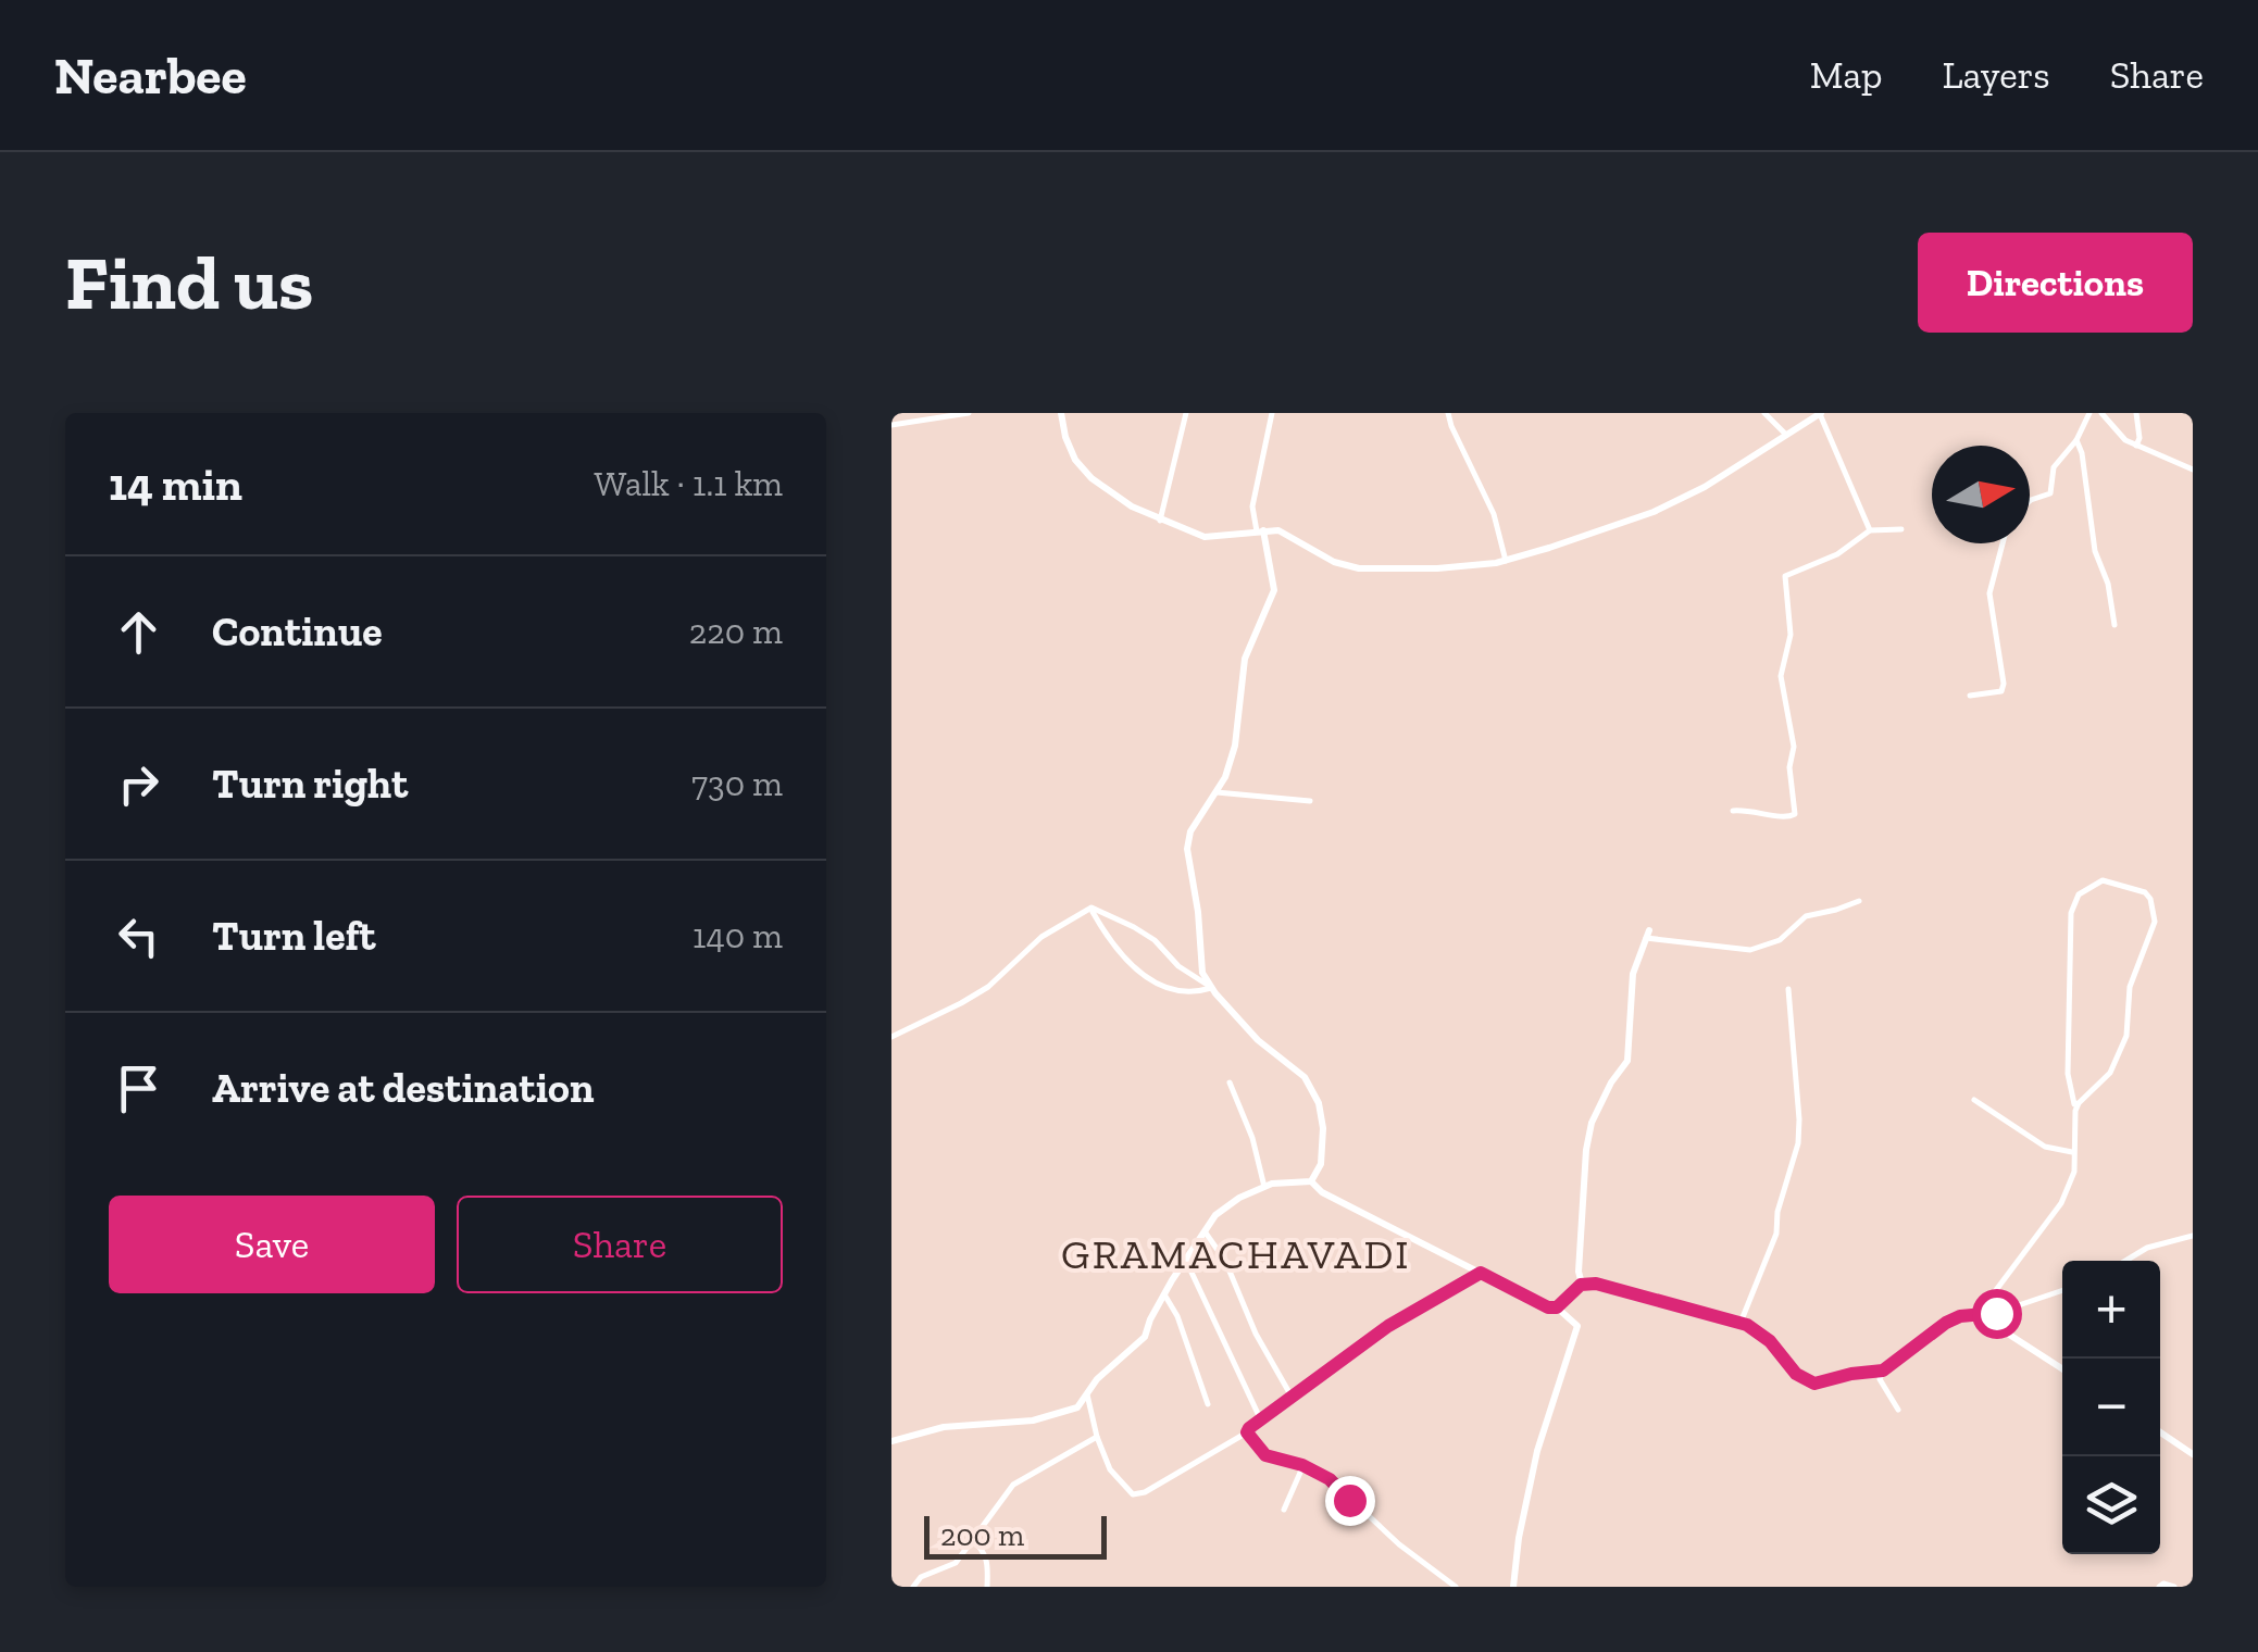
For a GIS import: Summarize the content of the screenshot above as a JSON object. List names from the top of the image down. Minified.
{"districts":["GRAMACHAVADI"],"scale_bar":"200 m","north":"right","page":{"header":"Nearbee","nav":["Map","Layers","Share"],"buttons":["Directions",["Save","Share"]],"title":"Find us","heading":["14 min","Walk · 1.1 km"],"list":[["Continue","220 m"],["Turn right","730 m"],["Turn left","140 m"],"Arrive at destination"],"map_buttons":["+","−"],"scale":"200 m"}}
